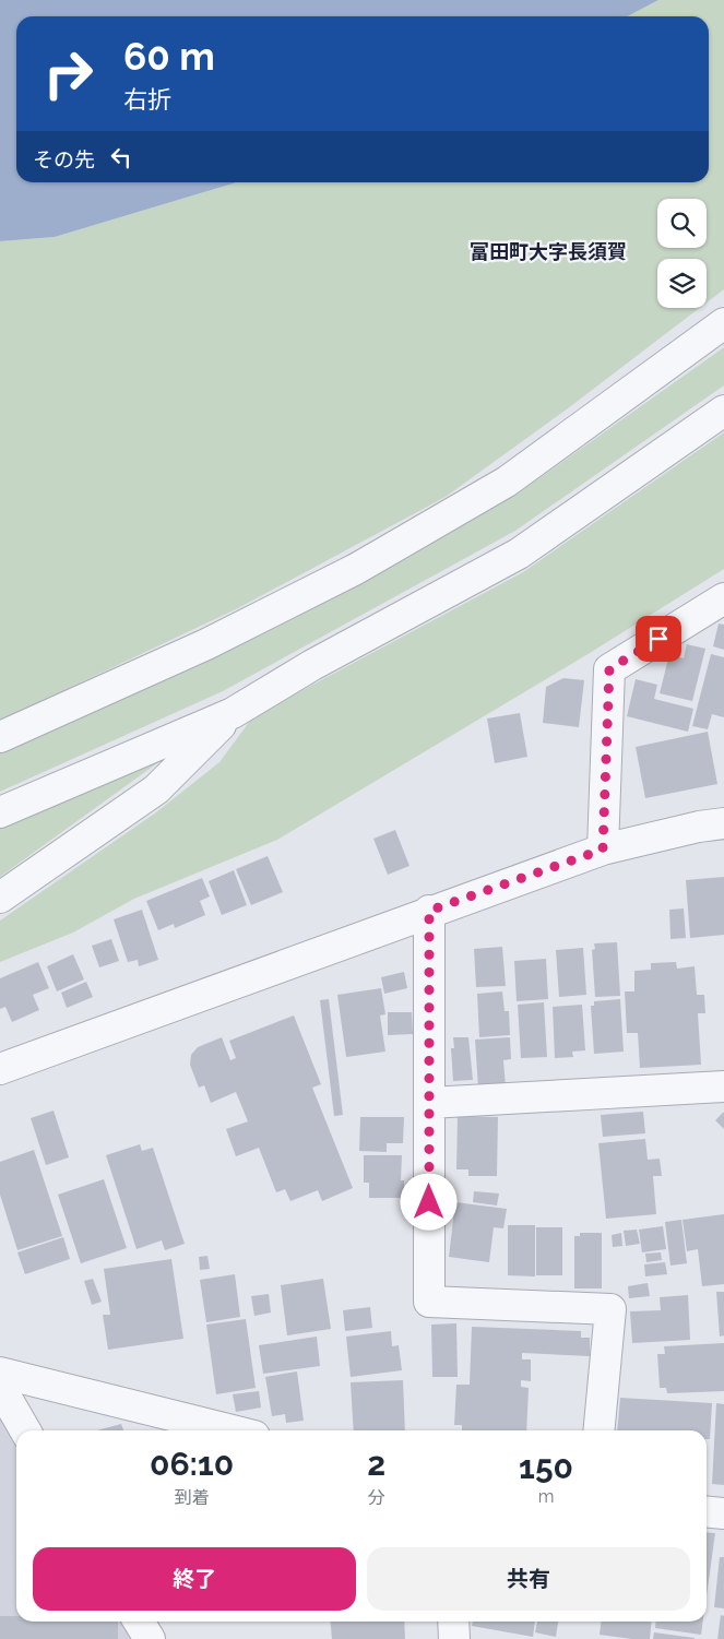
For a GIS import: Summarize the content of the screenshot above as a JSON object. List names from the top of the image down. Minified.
{"districts":["富田町大字長須賀"],"page":{"turn":["60 m","右折"],"then":"その先","eta":["06:10","到着","2","分","150","m"],"buttons":["終了","共有"]}}
